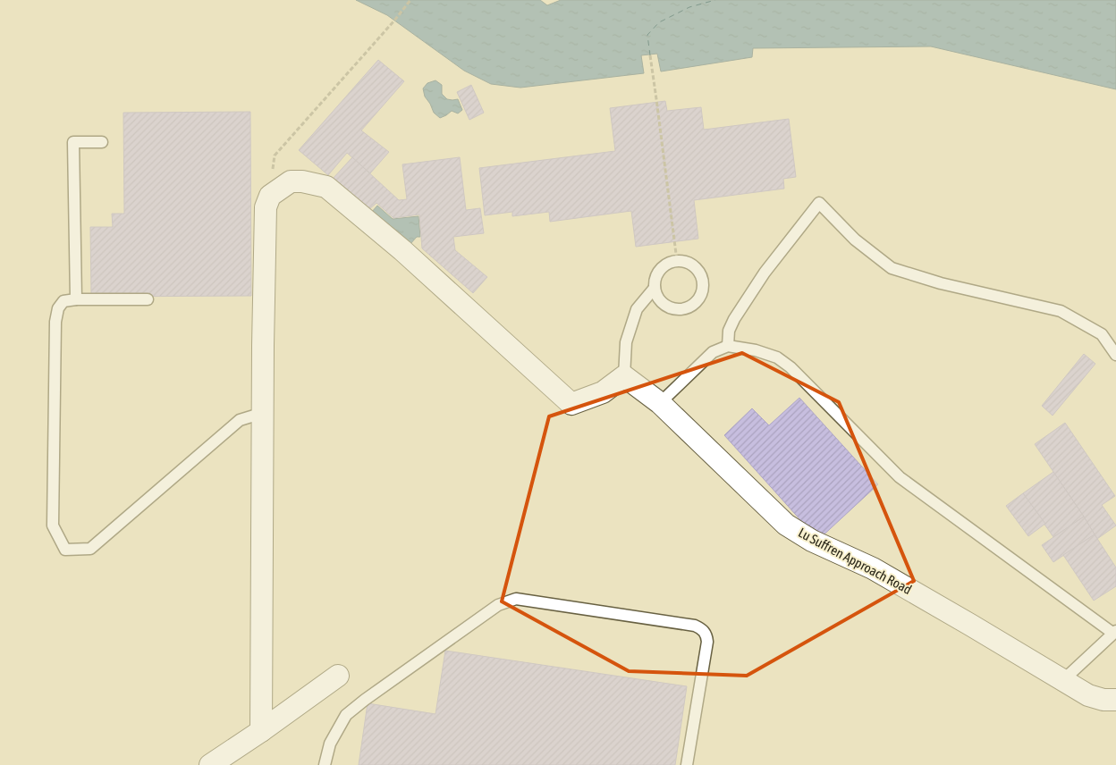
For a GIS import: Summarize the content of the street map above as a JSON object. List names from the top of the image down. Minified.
{"streets":{"street":["Lu Suffren Approach Road"]}}
